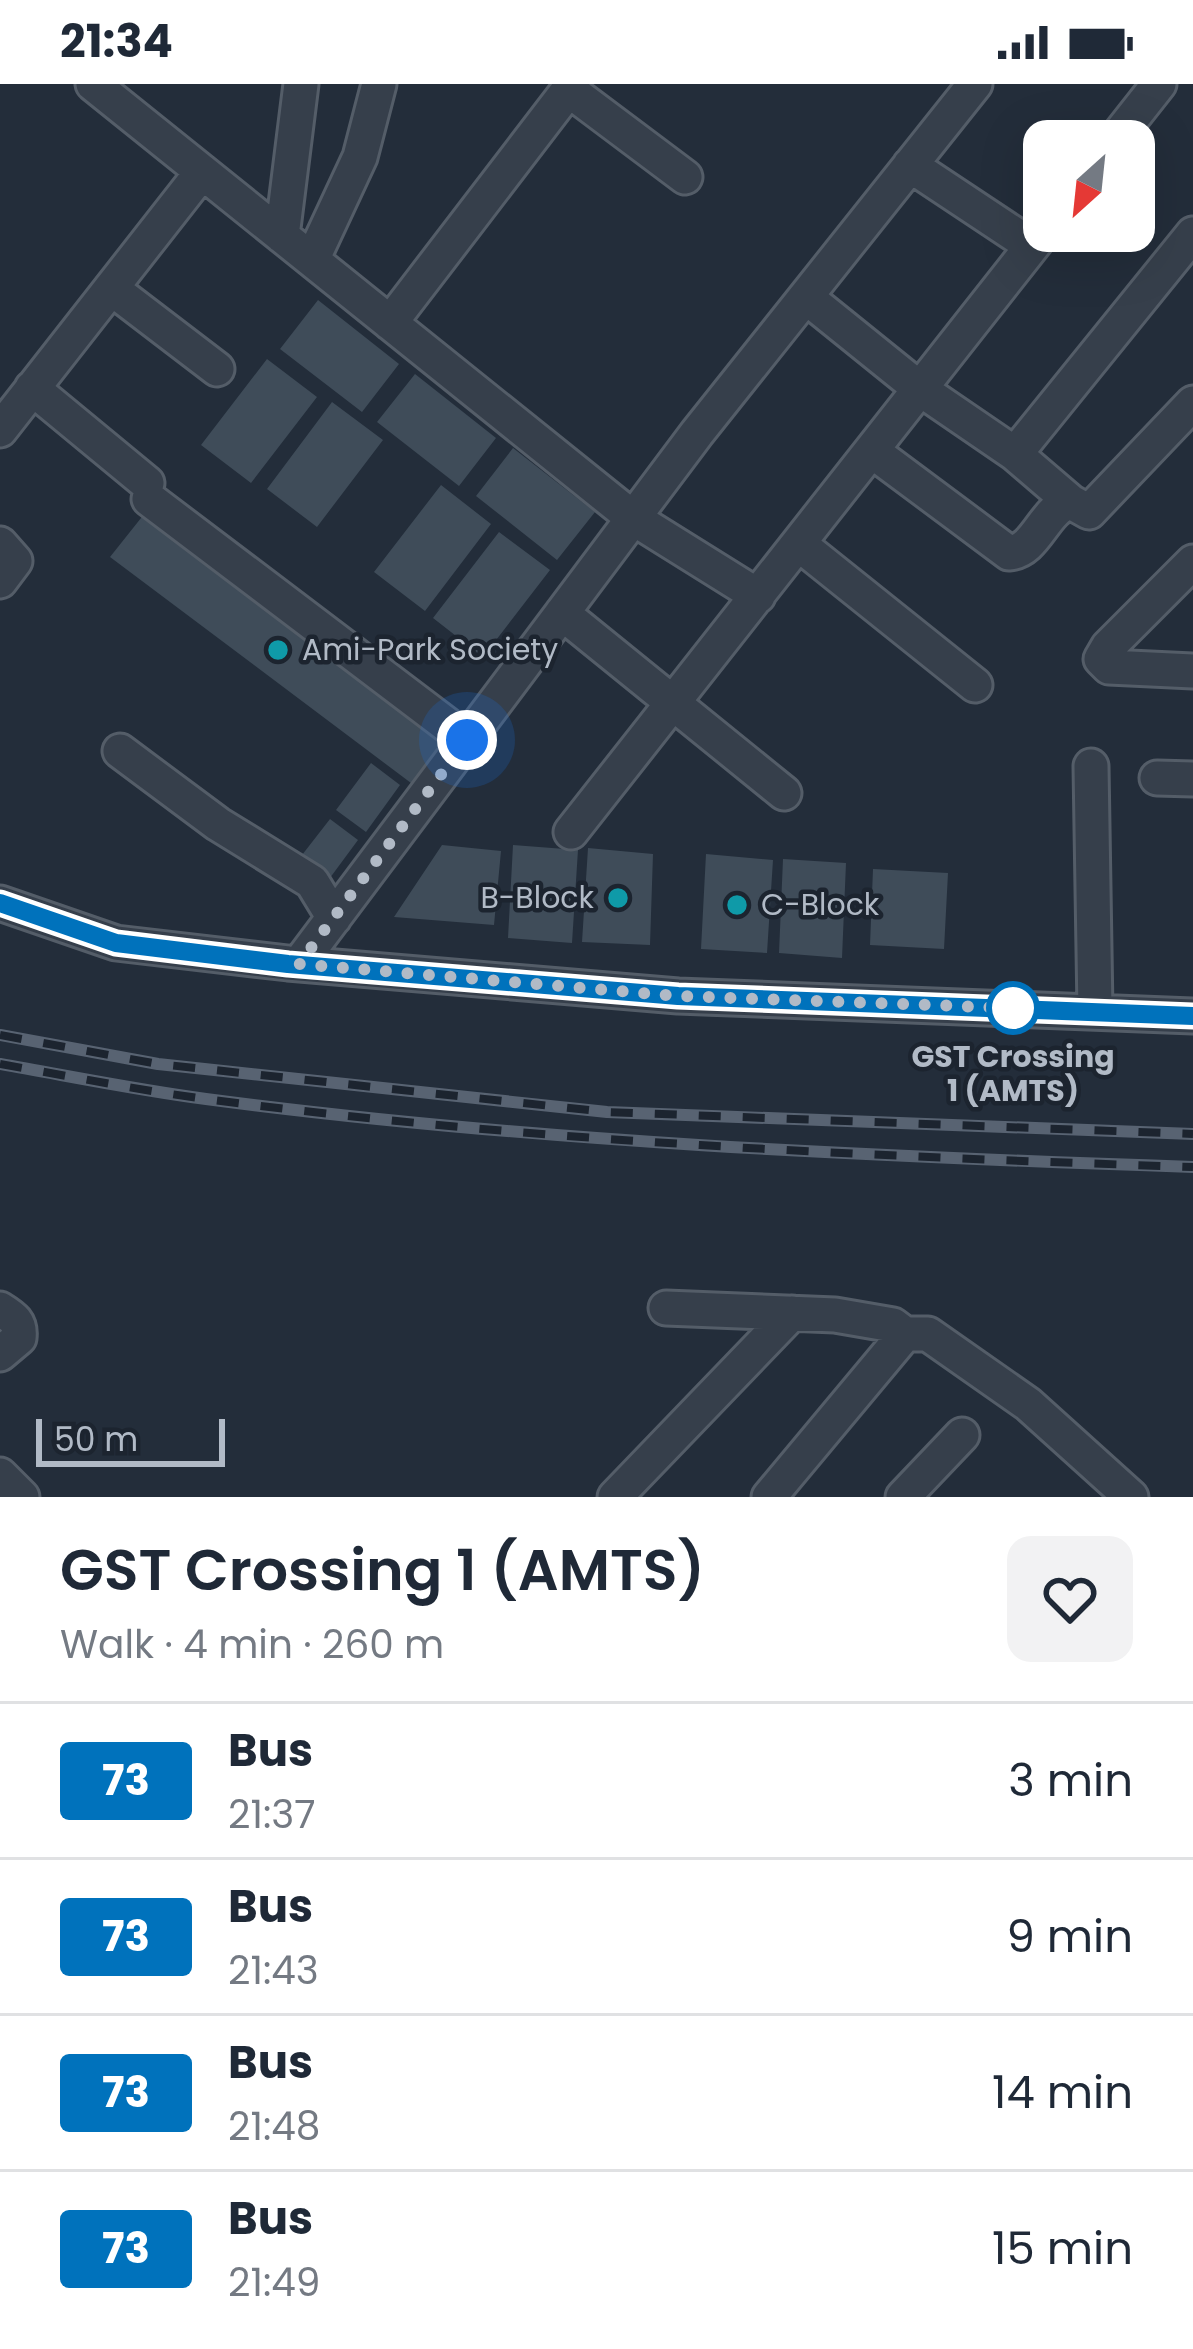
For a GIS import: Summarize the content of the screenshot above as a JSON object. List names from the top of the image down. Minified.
{"places":["Ami-Park Society","B-Block","C-Block","GST Crossing 1 (AMTS)"],"lines":["bus line 73"],"scale_bar":"50 m","north":"bottom left","page":{"status":"21:34","scale":"50 m","heading":["GST Crossing 1 (AMTS)","Walk · 4 min · 260 m"],"list":[{"mark":"73","name":"Bus","note":"21:37","value":"3 min"},{"mark":"73","name":"Bus","note":"21:43","value":"9 min"},{"mark":"73","name":"Bus","note":"21:48","value":"14 min"},{"mark":"73","name":"Bus","note":"21:49","value":"15 min"}]}}
